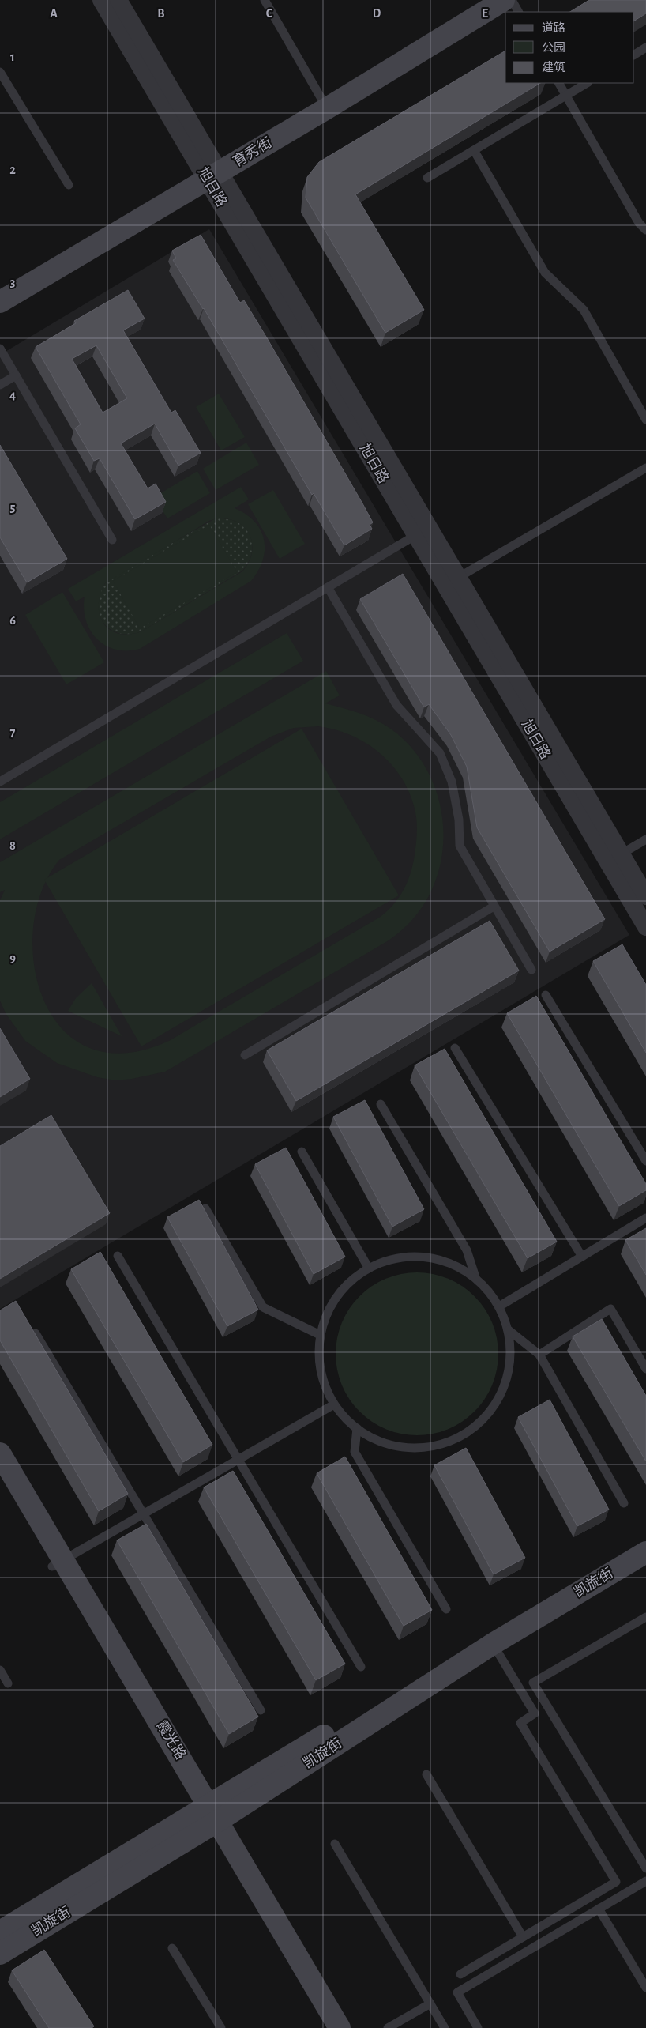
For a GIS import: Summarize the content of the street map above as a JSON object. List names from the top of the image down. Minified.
{"streets":{"street":["育秀街","旭日路","凯旋街","霞光路"]},"crossings":[["育秀街","旭日路"],["凯旋街","霞光路"]],"legend":["道路","公园","建筑"],"grid":{"columns":["A","B","C","D","E"],"rows":["1","2","3","4","5","6","7","8","9"]}}
